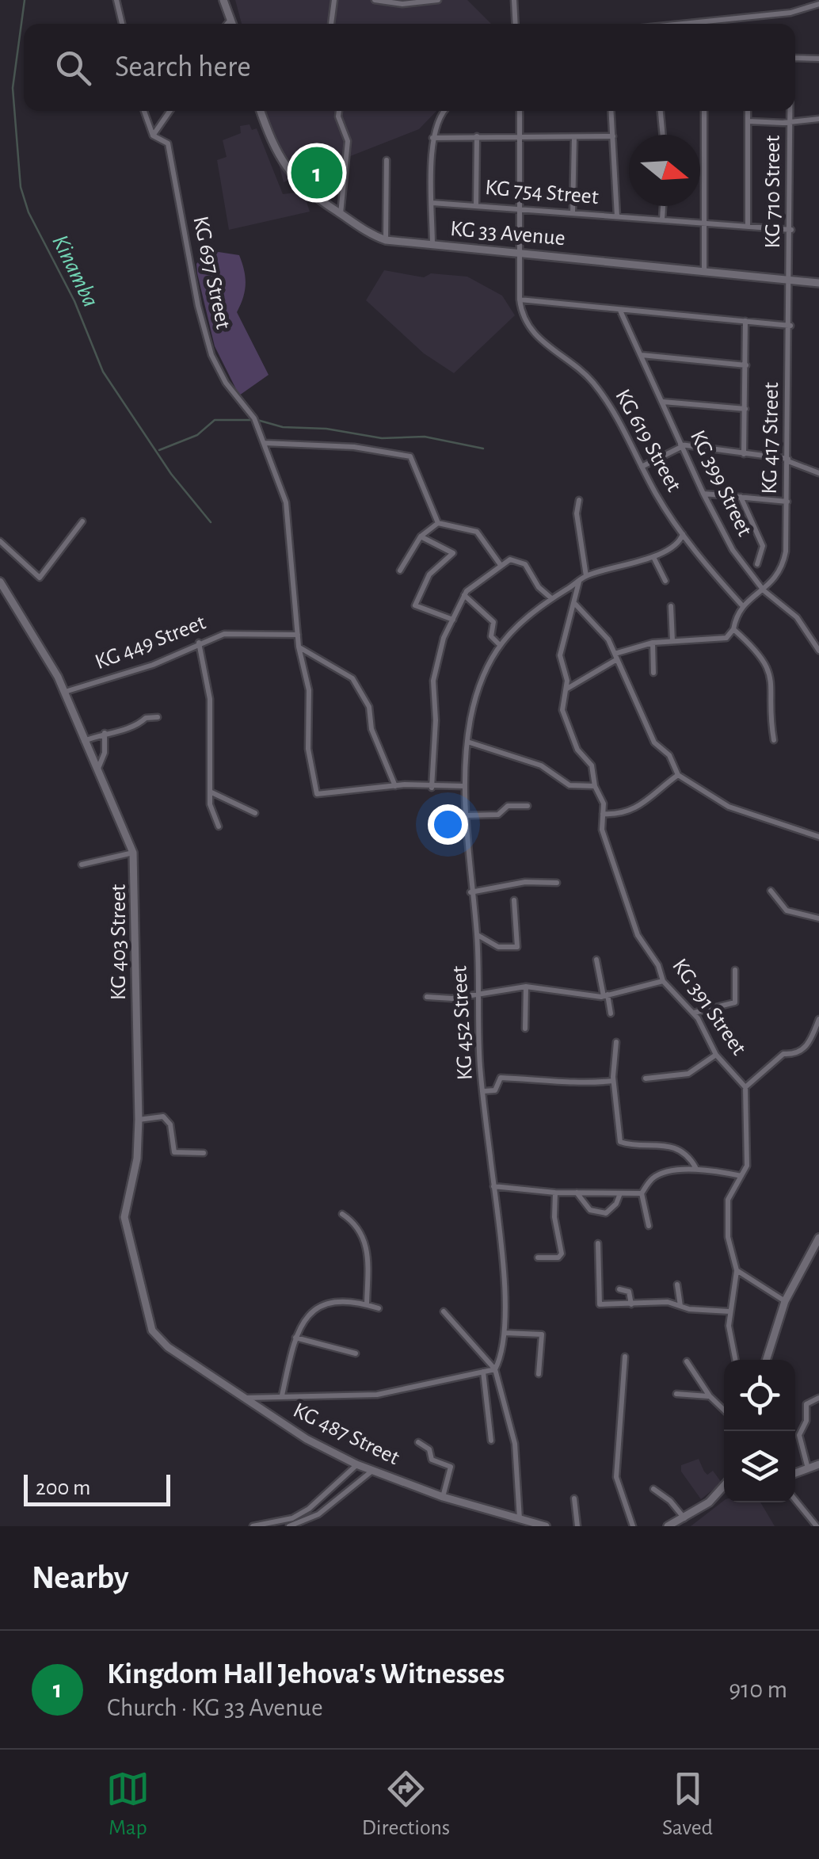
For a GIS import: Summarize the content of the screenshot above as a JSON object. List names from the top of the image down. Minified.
{"streets":{"main road":["KG 33 Avenue","KG 403 Street","KG 487 Street"],"street":["KG 710 Street","KG 754 Street","KG 697 Street","KG 417 Street","KG 619 Street","KG 399 Street","KG 449 Street","KG 391 Street","KG 452 Street"]},"crossings":[["KG 710 Street","KG 754 Street"],["KG 710 Street","KG 33 Avenue"],["KG 710 Street","KG 417 Street"],["KG 754 Street","KG 619 Street"],["KG 33 Avenue","KG 417 Street"],["KG 33 Avenue","KG 619 Street"],["KG 417 Street","KG 399 Street"],["KG 619 Street","KG 452 Street"],["KG 449 Street","KG 403 Street"],["KG 403 Street","KG 487 Street"],["KG 391 Street","KG 452 Street"]],"water":["Kinamba"],"scale_bar":"200 m","north":"right","page":{"search":"Search here","pins":"1","scale":"200 m","heading":"Nearby","list":[{"mark":"1","name":"Kingdom Hall Jehova's Witnesses","note":"Church · KG 33 Avenue","value":"910 m"}],"nav":["Map","Directions","Saved"]}}
